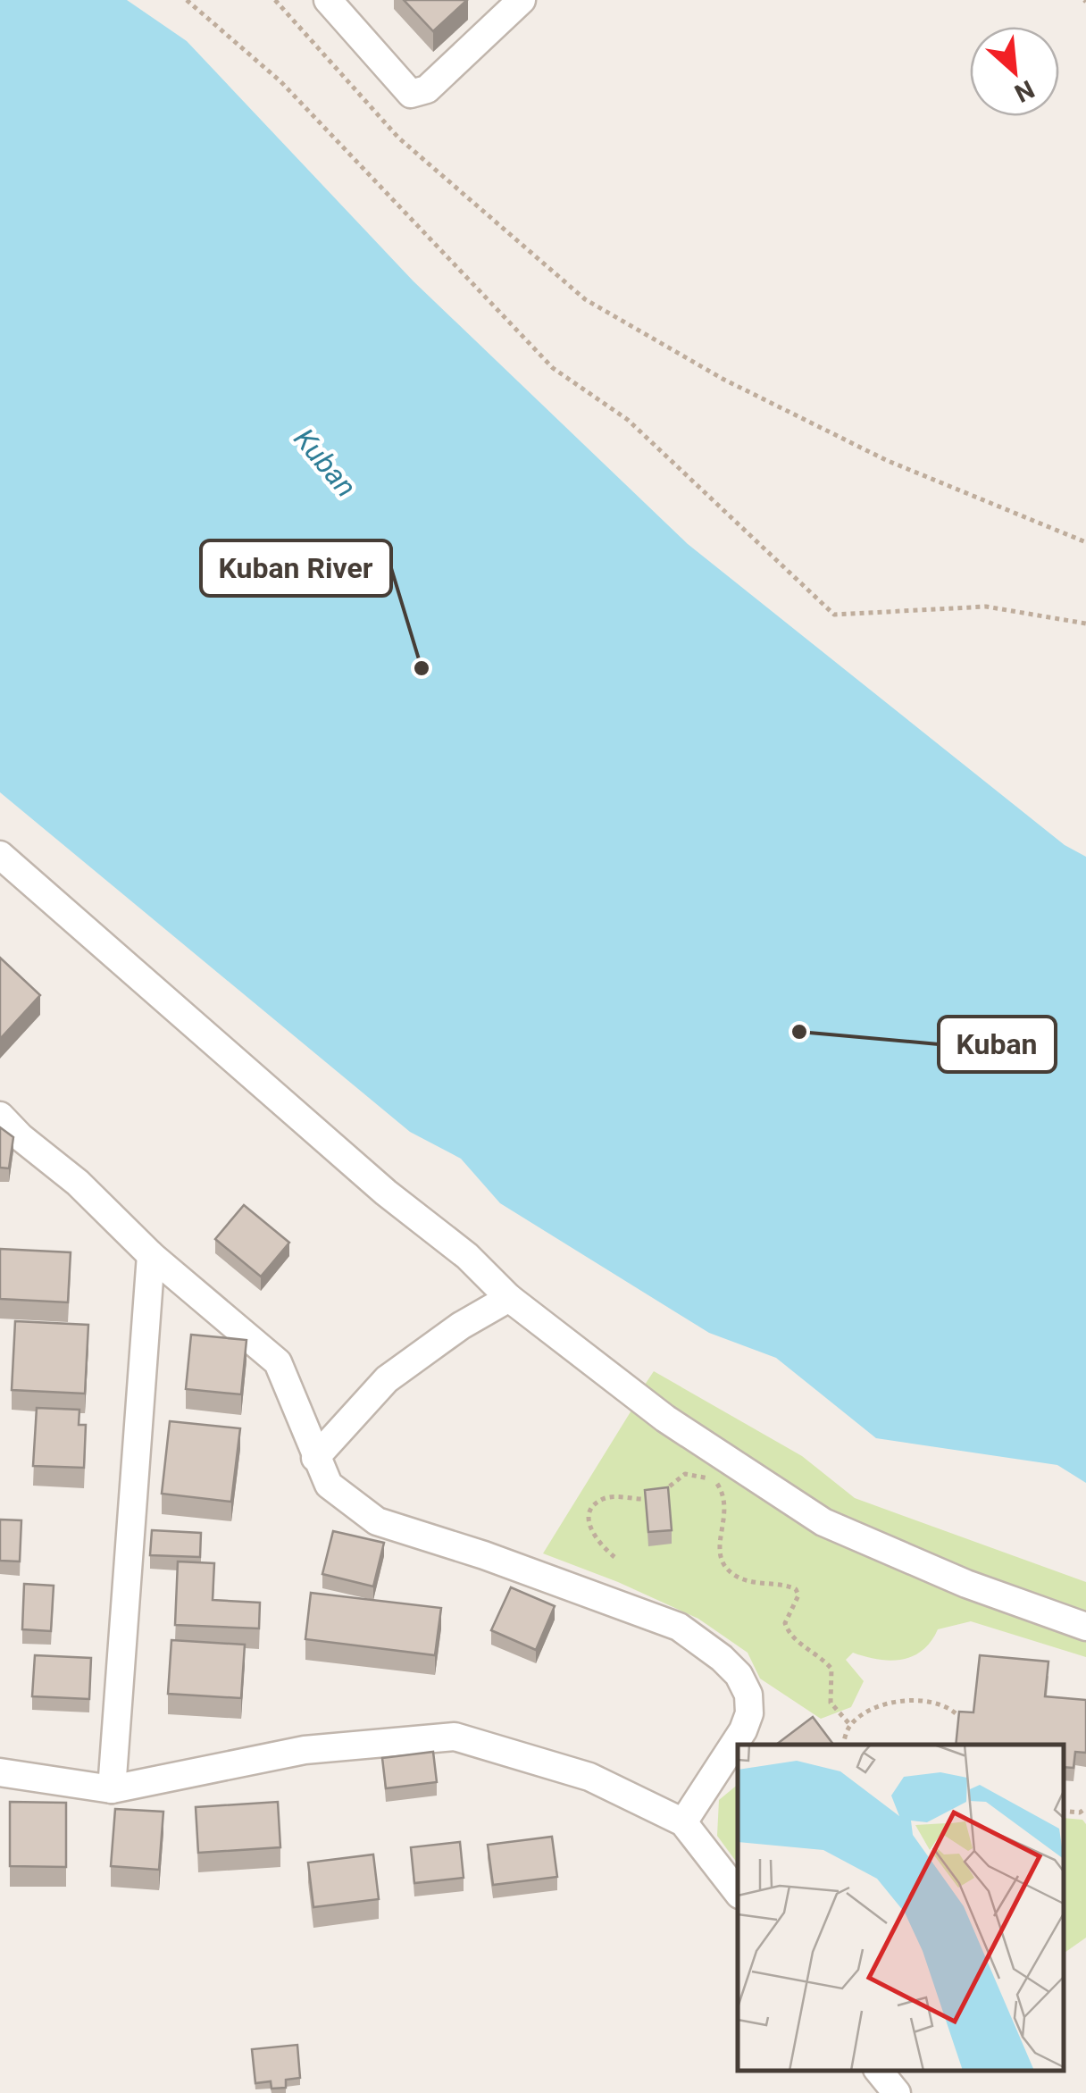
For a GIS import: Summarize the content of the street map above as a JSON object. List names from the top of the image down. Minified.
{"water":["Kuban"],"places":["Kuban River","Kuban"],"north":"bottom right"}
